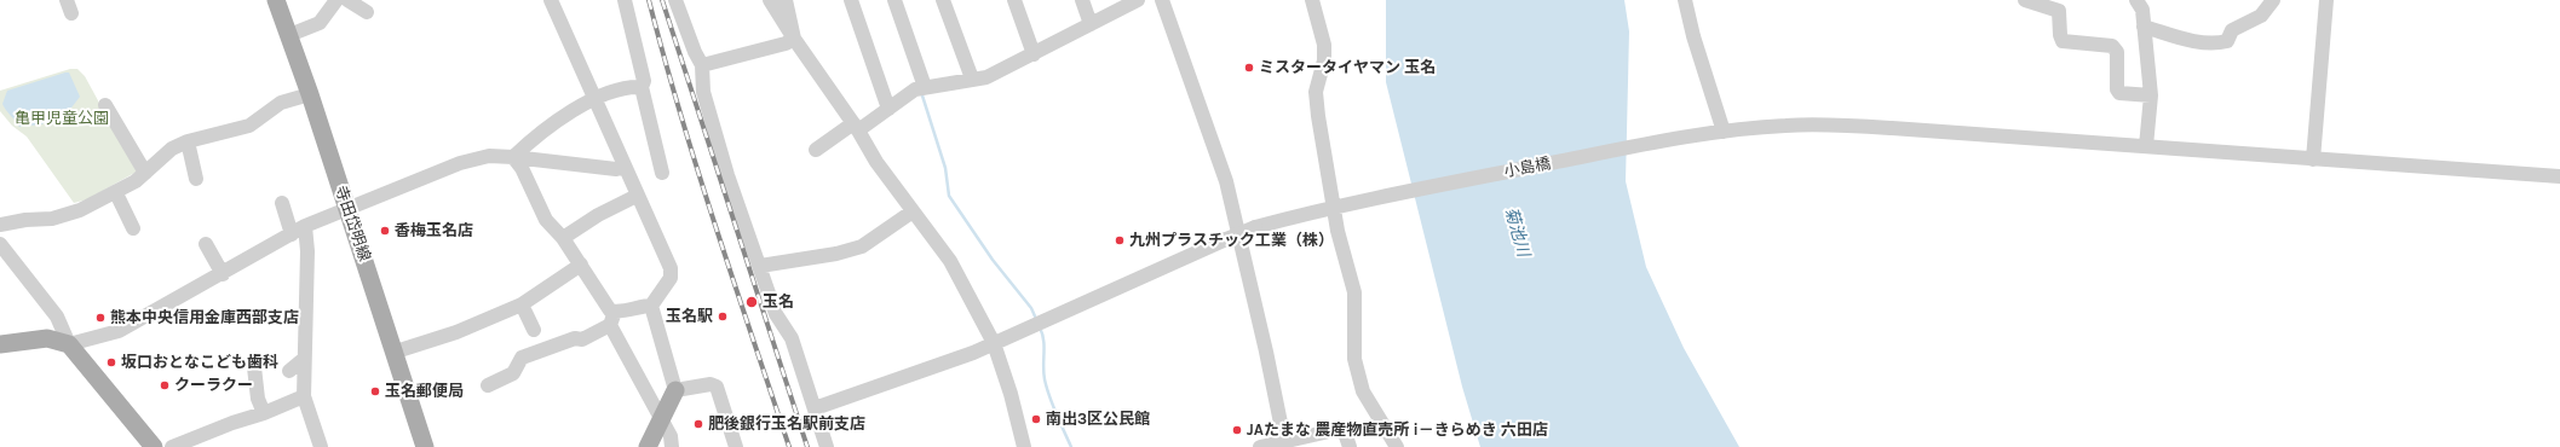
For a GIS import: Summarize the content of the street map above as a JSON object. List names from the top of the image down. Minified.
{"streets":{"main road":["寺田岱明線"],"street":["小島橋"]},"water":["菊池川"],"parks":["亀甲児童公園"],"places":["ミスタータイヤマン 玉名","香梅玉名店","九州プラスチック工業（株）","玉名","玉名駅","熊本中央信用金庫西部支店","坂口おとなこども歯科","クーラクー","玉名郵便局","南出3区公民館","肥後銀行玉名駅前支店","JAたまな 農産物直売所 i－きらめき 六田店"]}
